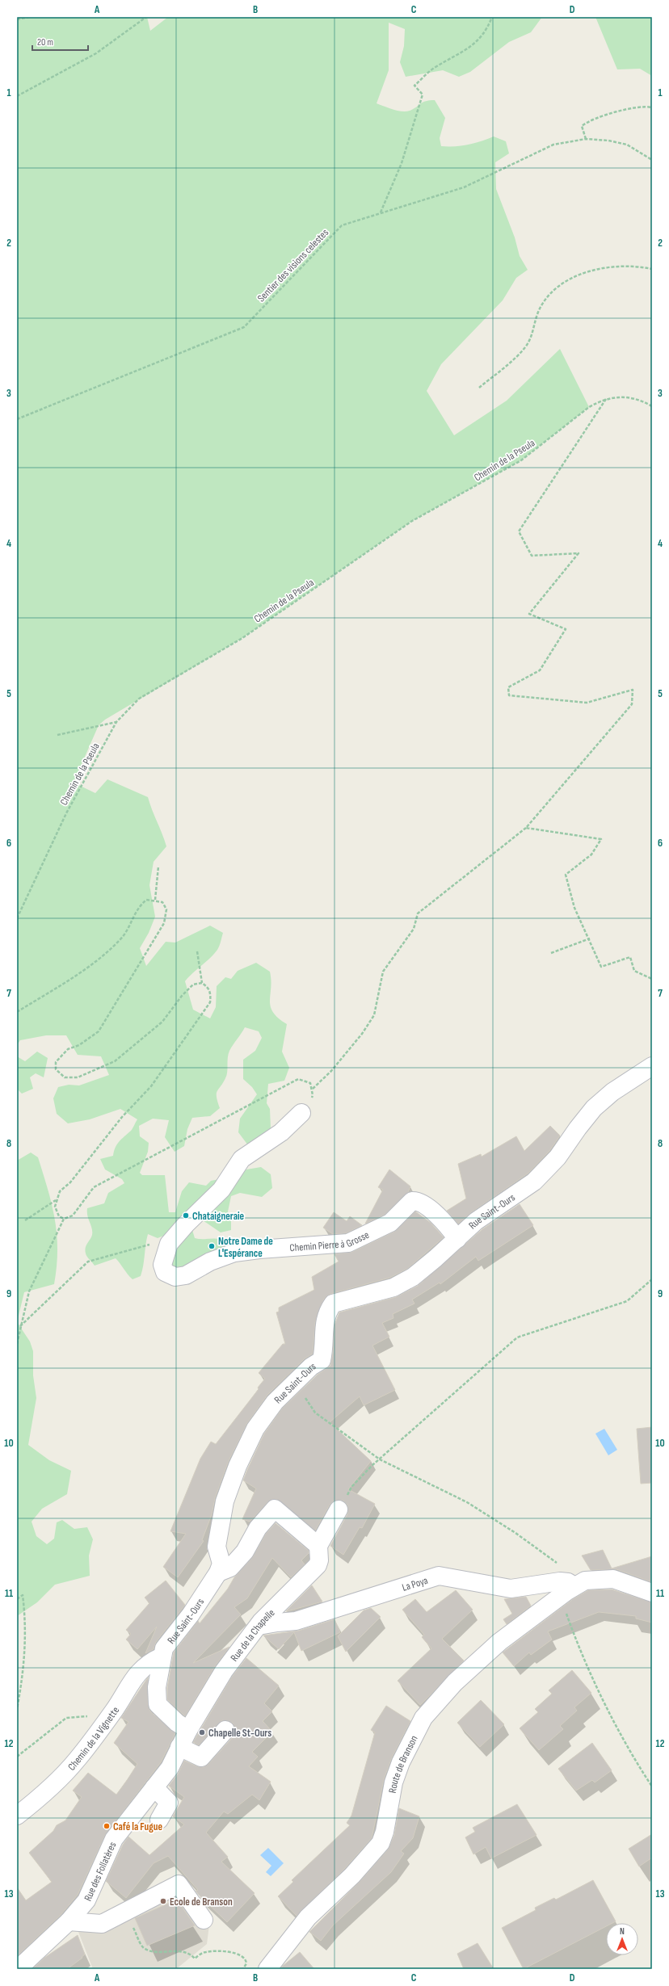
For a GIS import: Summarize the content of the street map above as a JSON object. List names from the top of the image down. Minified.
{"streets":{"street":["Rue Saint-Ours","Chemin Pierre à Grosse","La Poya","Rue de la Chapelle","Chemin de la Vignette","Route de Branson","Rue des Follatères"],"path":["Sentier des visions celestes","Chemin de la Pseula"]},"crossings":[["Rue Saint-Ours","Chemin Pierre à Grosse"],["Rue Saint-Ours","Rue de la Chapelle"],["Rue Saint-Ours","Chemin de la Vignette"],["Rue Saint-Ours","Rue des Follatères"],["La Poya","Rue de la Chapelle"],["La Poya","Route de Branson"],["Rue de la Chapelle","Rue des Follatères"]],"places":["Chataigneraie","Notre Dame de L'Espérance","Chapelle St-Ours","Café la Fugue","Ecole de Branson"],"scale_bar":"20 m","north":"top","grid":{"columns":["A","B","C","D"],"rows":["1","2","3","4","5","6","7","8","9","10","11","12","13"]}}
